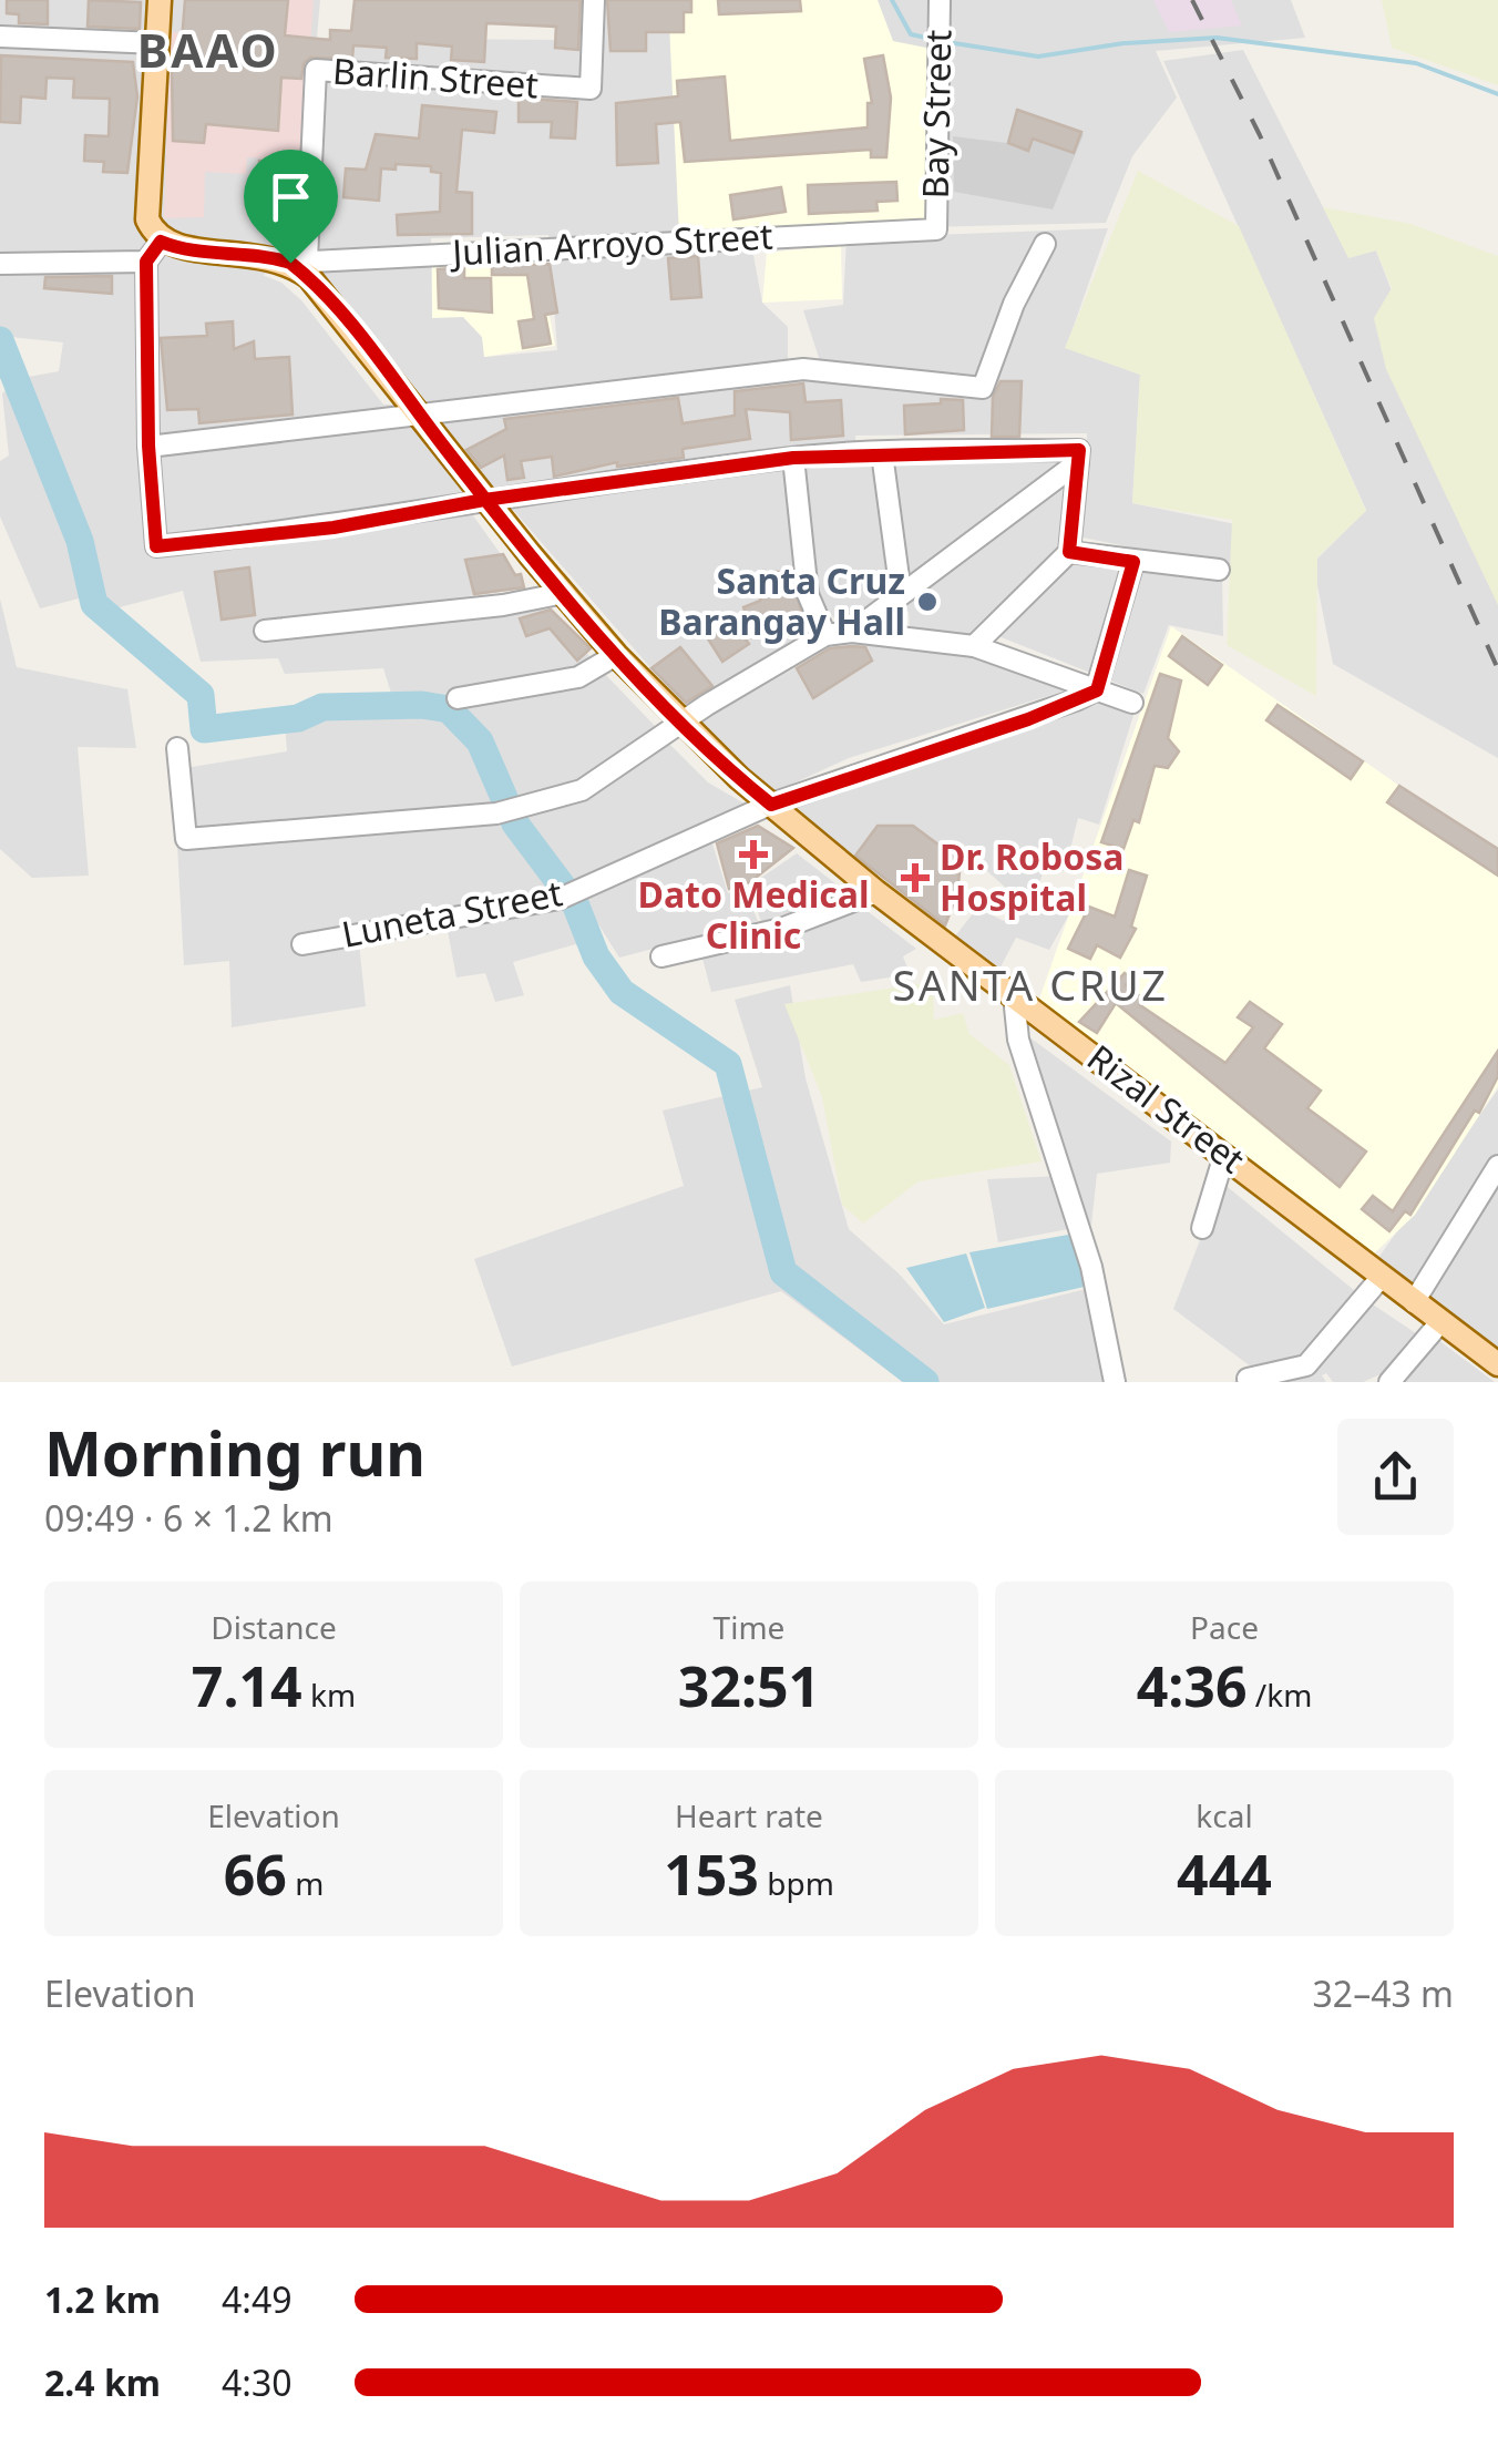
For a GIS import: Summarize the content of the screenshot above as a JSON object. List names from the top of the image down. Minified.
{"streets":{"main road":["Rizal Street"],"street":["Barlin Street","Bay Street","Julian Arroyo Street","Luneta Street"]},"crossings":[["Barlin Street","Julian Arroyo Street"],["Barlin Street","Rizal Street"],["Bay Street","Julian Arroyo Street"],["Julian Arroyo Street","Rizal Street"],["Luneta Street","Rizal Street"]],"districts":["BAAO","SANTA CRUZ"],"places":{"other":["Santa Cruz Barangay Hall"],"health":["Dato Medical Clinic","Dr. Robosa Hospital"]},"page":{"heading":["Morning run","09:49 · 6 × 1.2 km"],"stats":[["Distance","7.14 km"],["Time","32:51"],["Pace","4:36 /km"],["Elevation","66 m"],["Heart rate","153 bpm"],["kcal","444"]],"chart":["Elevation","32–43 m"],"list":[{"name":"1.2 km","note":"4:49"},{"name":"2.4 km","note":"4:30"}]}}
